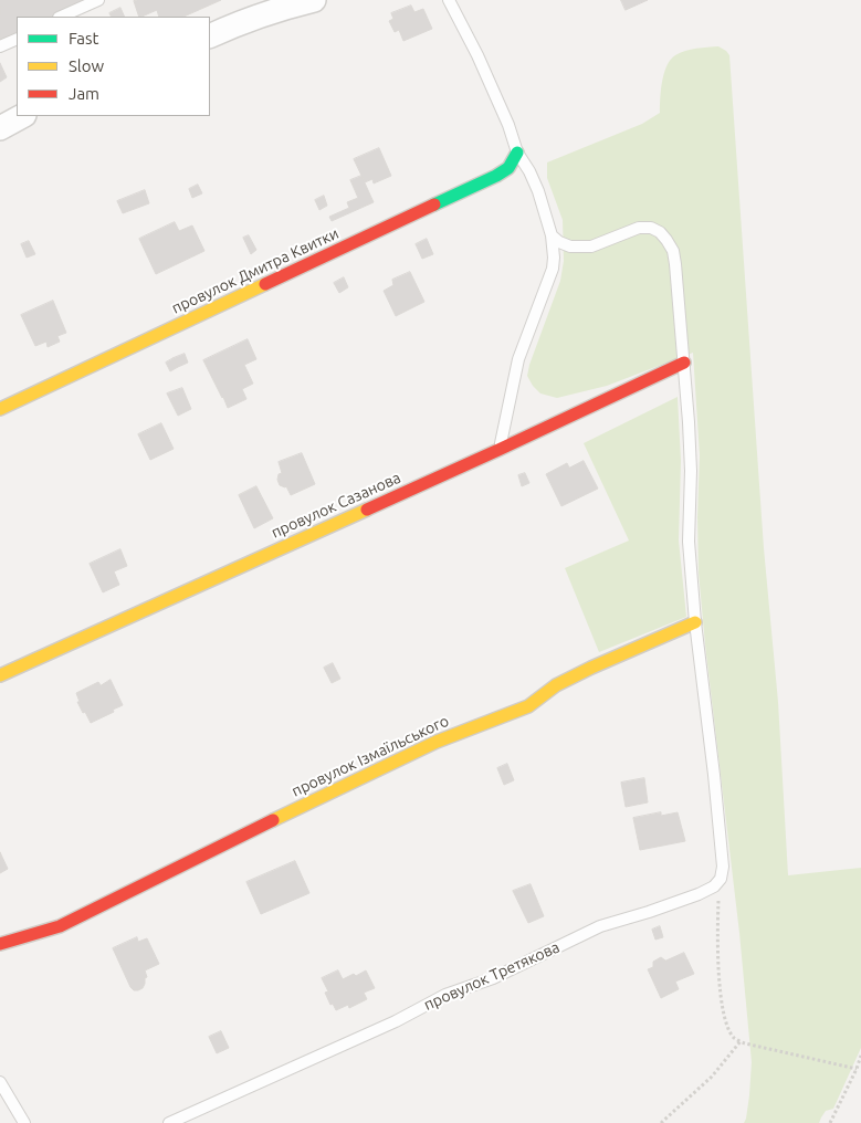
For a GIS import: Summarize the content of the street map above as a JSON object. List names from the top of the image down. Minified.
{"streets":{"street":["провулок Дмитра Квитки","провулок Сазанова","провулок Ізмаїльського"],"lane":["провулок Третякова"]},"legend":["Fast","Slow","Jam"]}
